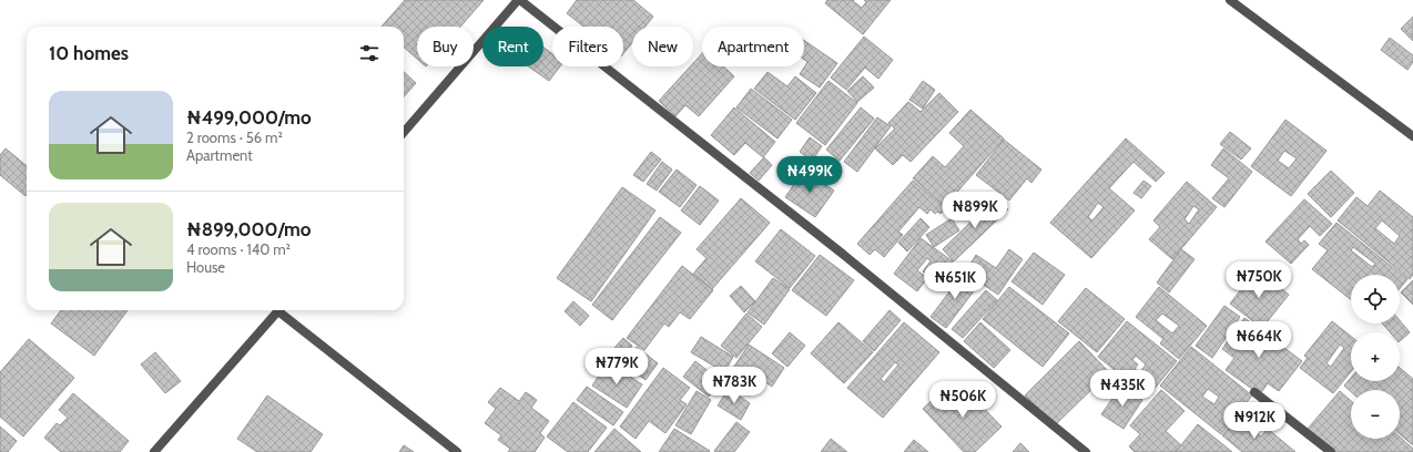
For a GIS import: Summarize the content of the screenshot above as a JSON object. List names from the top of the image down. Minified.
{"page":{"chip":["Buy","Rent","Filters","New","Apartment"],"heading":"10 homes","list":[{"name":"₦499,000/mo","note":"2 rooms · 56 m² · Apartment"},{"name":"₦899,000/mo","note":"4 rooms · 140 m² · House"}],"price":["₦499K","₦899K","₦750K","₦651K","₦664K","₦779K","₦783K","₦435K","₦506K","₦912K"],"map_buttons":["+","−"]}}
